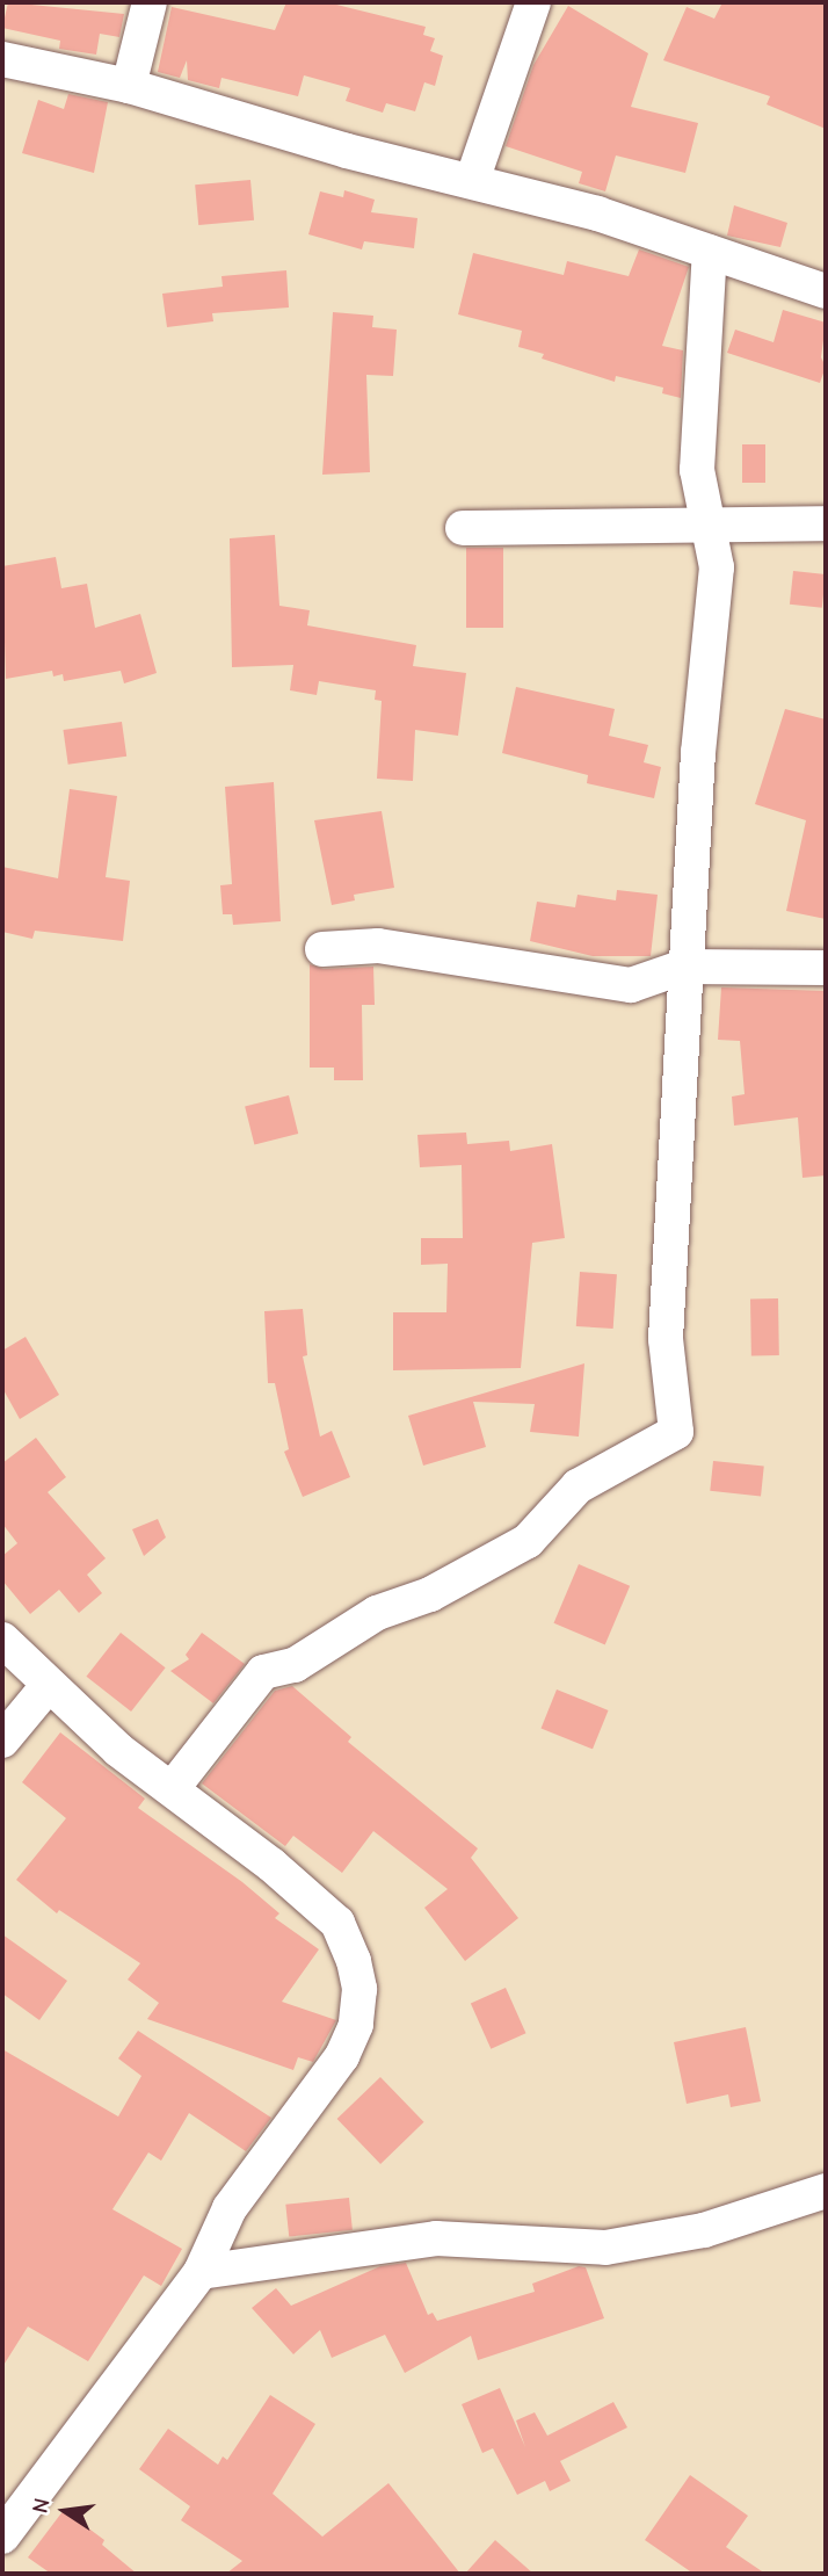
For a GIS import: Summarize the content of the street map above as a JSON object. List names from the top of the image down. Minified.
{"north":"left"}
